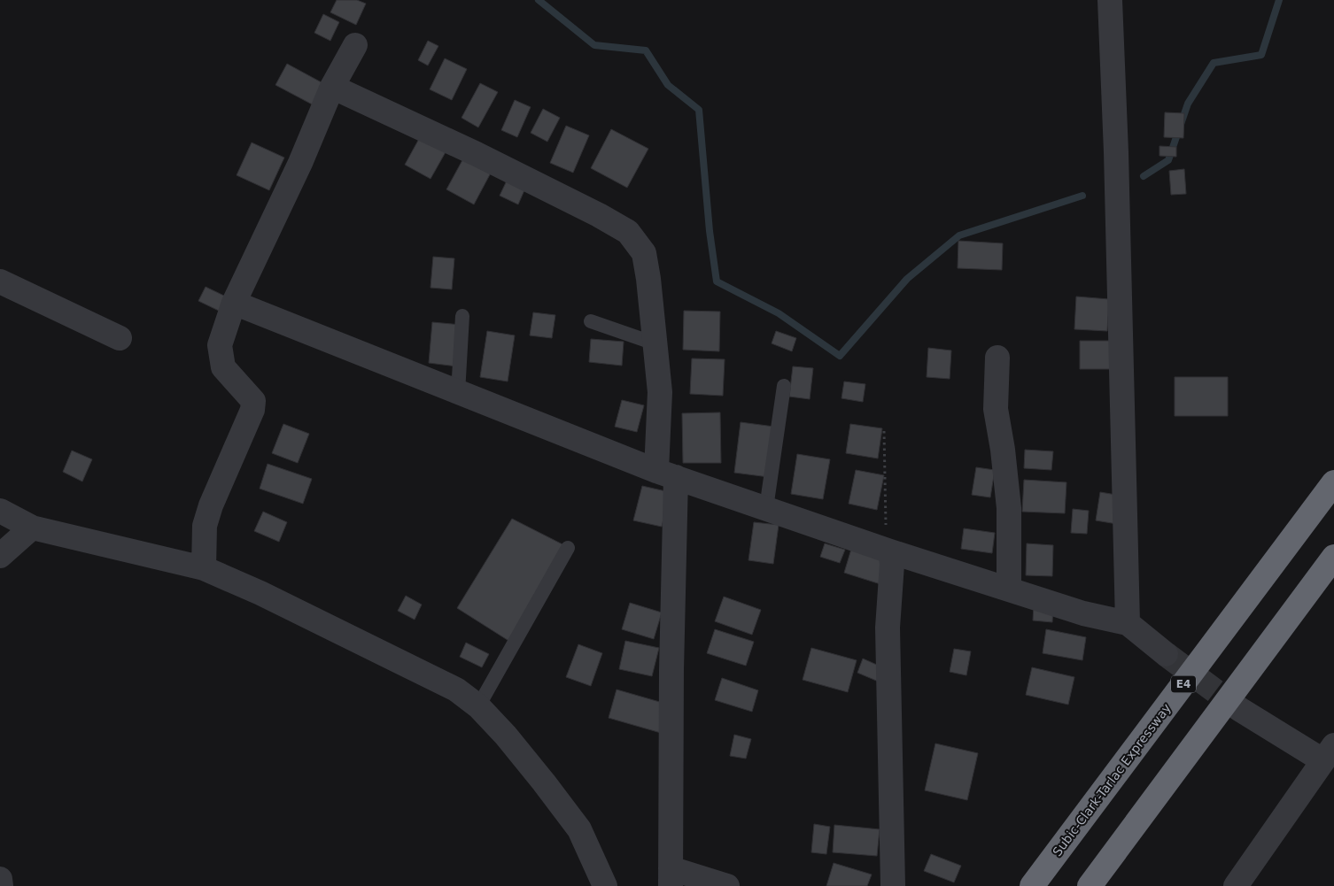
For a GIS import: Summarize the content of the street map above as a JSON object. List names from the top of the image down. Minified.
{"streets":{"highway":["E4","Subic-Clark-Tarlac Expressway"]}}
